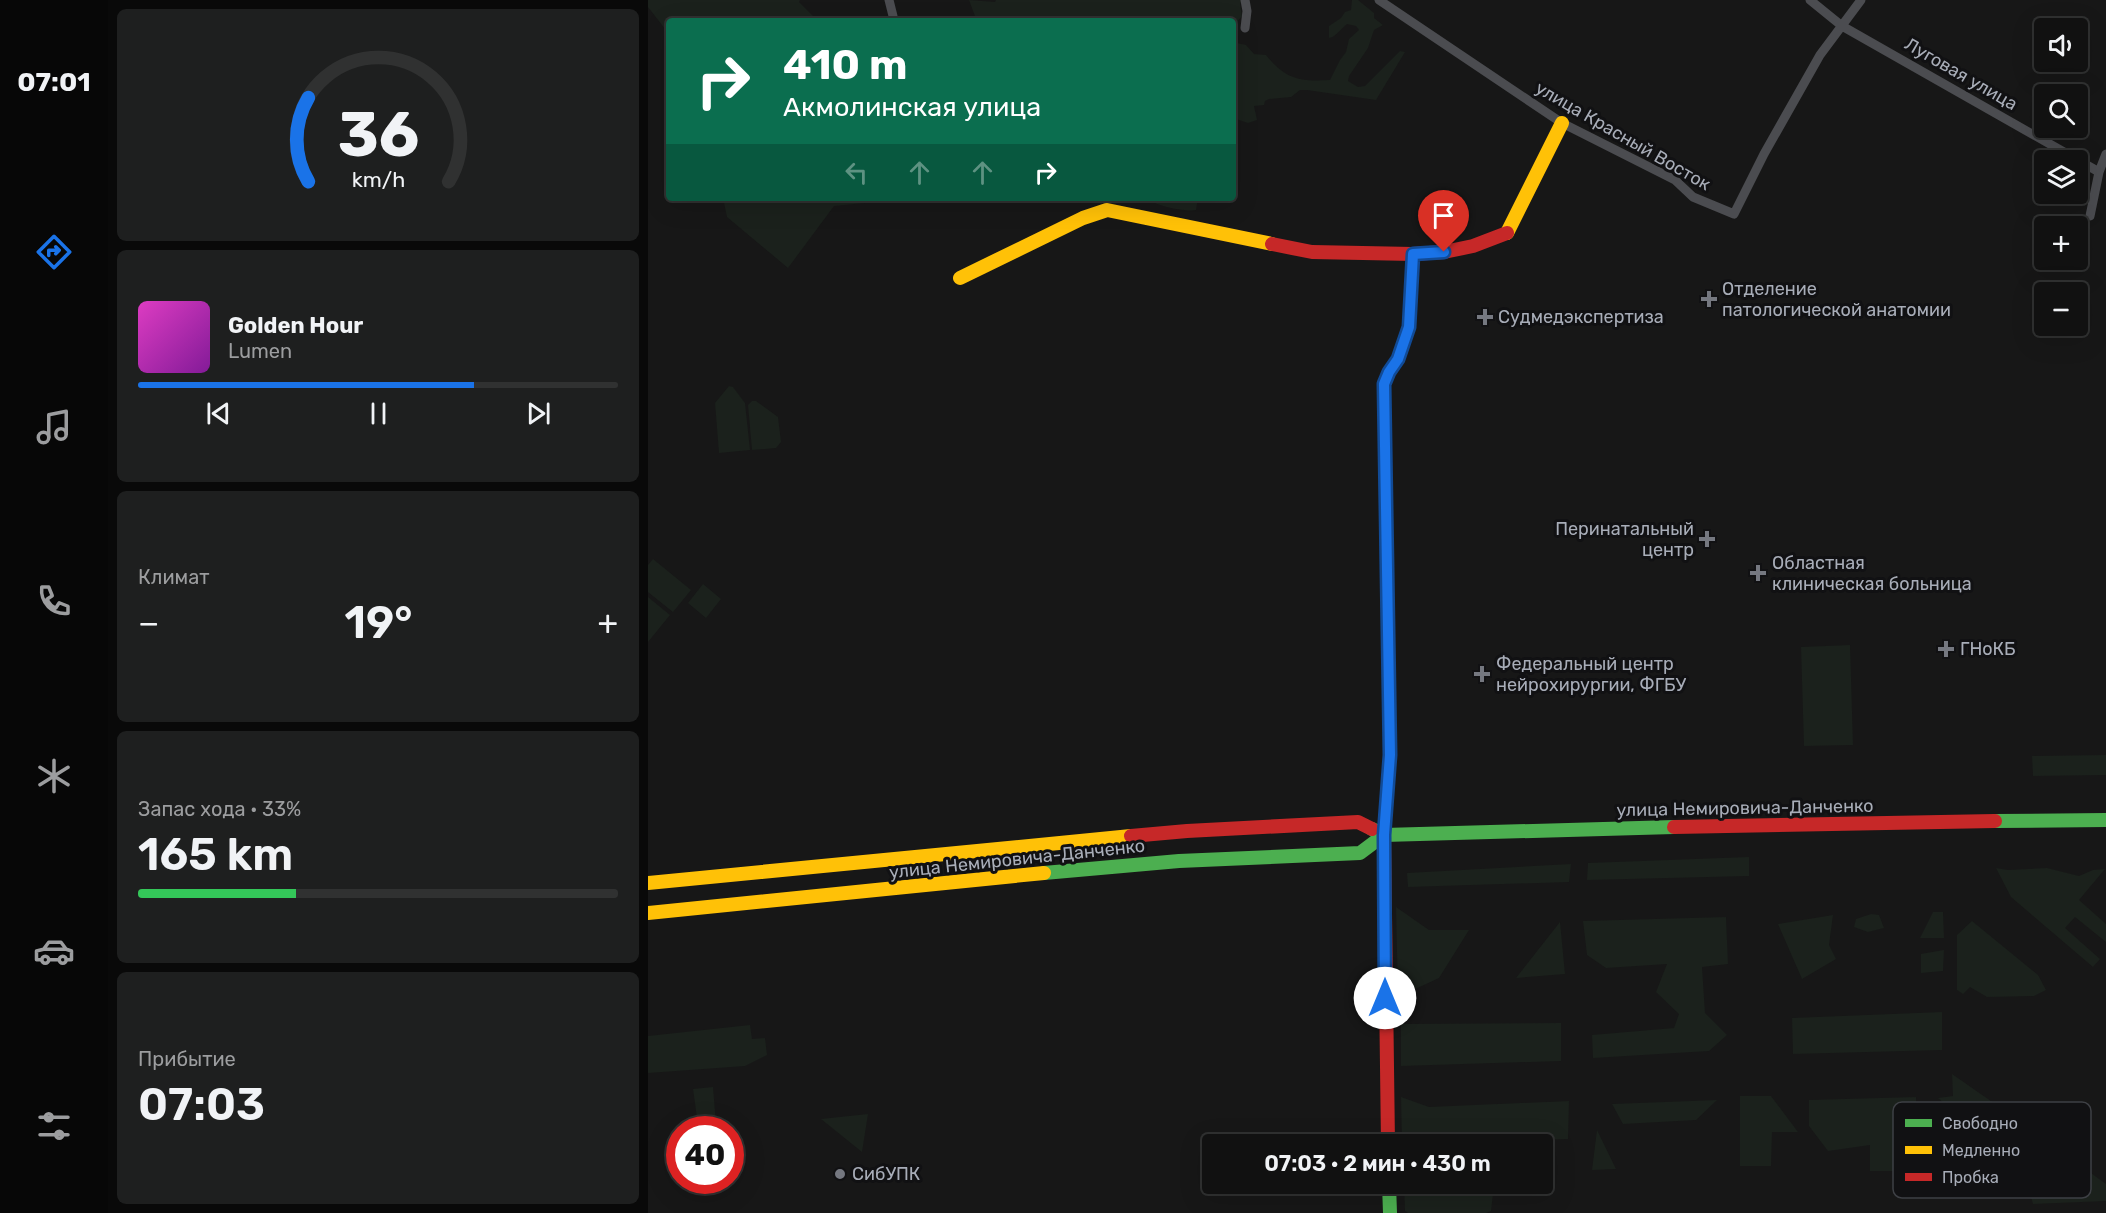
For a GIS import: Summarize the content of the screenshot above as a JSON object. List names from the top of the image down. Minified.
{"streets":{"main road":["улица Немировича-Данченко"],"street":["Луговая улица","улица Красный Восток"]},"crossings":[["Луговая улица","улица Красный Восток"]],"places":{"health":["Отделение патологической анатомии","Судмедэкспертиза","Перинатальный центр","Областная клиническая больница","ГНоКБ","Федеральный центр нейрохирургии, ФГБУ"],"other":["СибУПК"]},"legend":["Свободно","Медленно","Пробка"],"page":{"tabs":"07:01","map_buttons":["+","−"],"turn":["410 m","Акмолинская улица"],"song":["Golden Hour","Lumen"],"tile":["Климат",["Запас хода · 33%","165 km"],["Прибытие","07:03"]],"heat":["−","19°","+"],"limit":"40","trip":"07:03 · 2 мин · 430 m","gauge":["36","km/h"]}}
